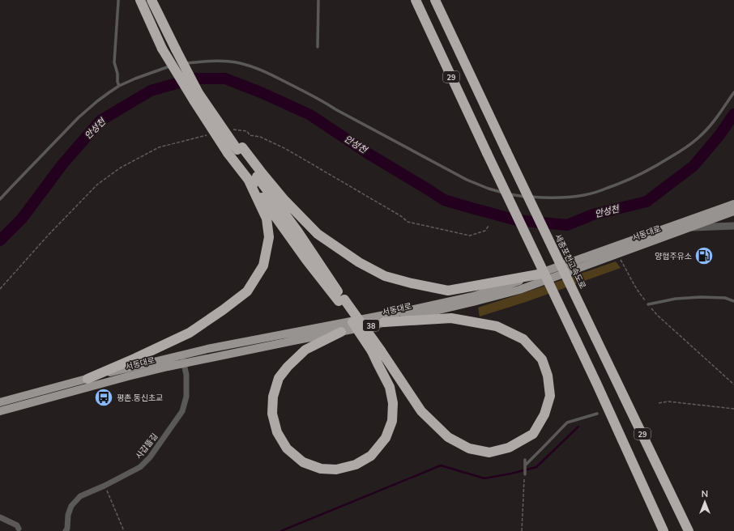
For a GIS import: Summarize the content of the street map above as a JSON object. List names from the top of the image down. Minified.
{"streets":{"highway":["29","세종포천고속도로"],"main road":["서동대로","38"],"street":["사갑뜰길"]},"crossings":[["서동대로","사갑뜰길"]],"water":["안성천"],"places":{"fuel station":["양협주유소"],"bus stop":["평촌.동신초교"]},"north":"top"}
